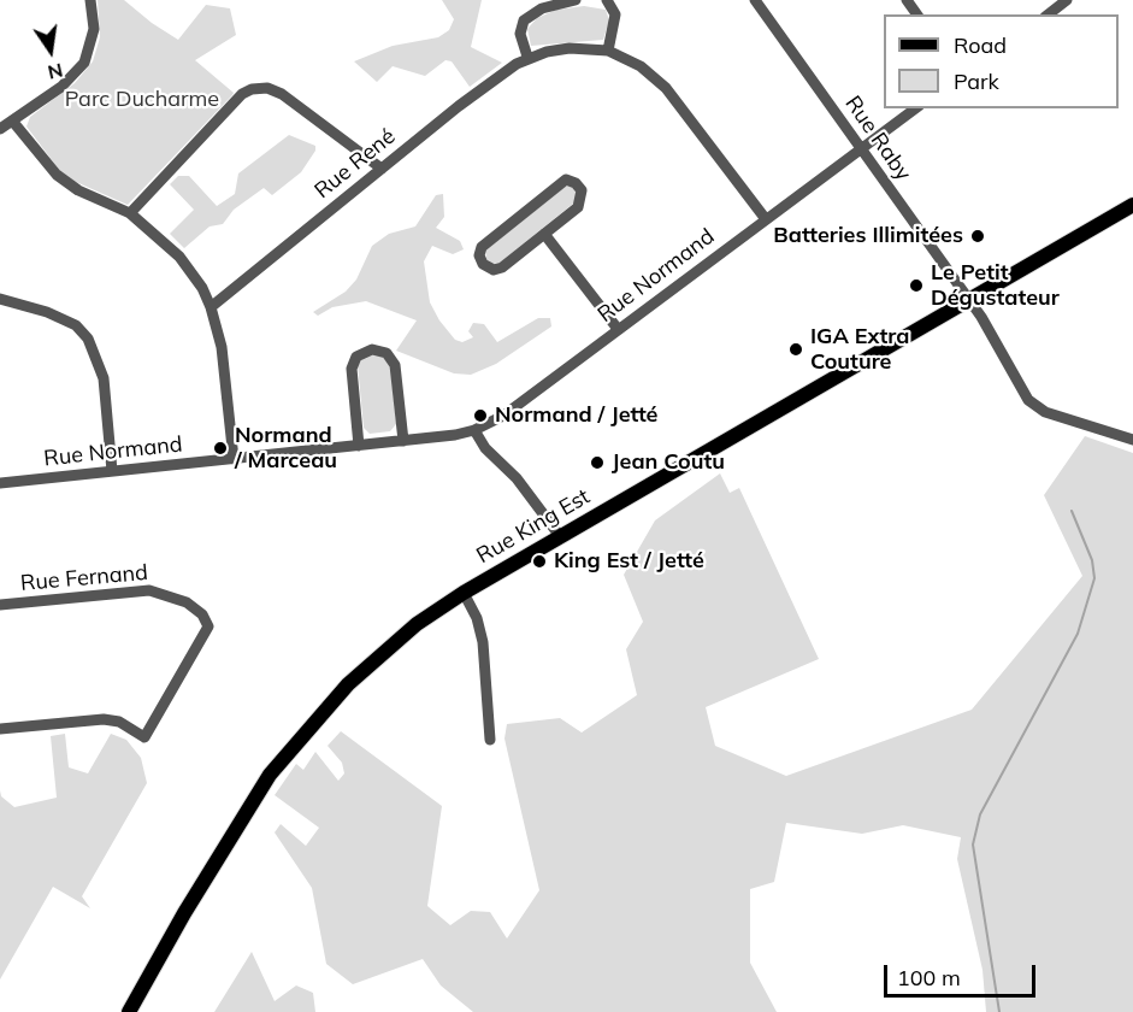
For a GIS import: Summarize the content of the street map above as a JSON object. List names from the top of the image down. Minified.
{"streets":{"main road":["Rue King Est"],"street":["Rue Raby","Rue René","Rue Normand","Rue Fernand"]},"crossings":[["Rue Raby","Rue Normand"],["Rue Raby","Rue King Est"],["Rue René","Rue Normand"]],"parks":["Parc Ducharme"],"places":["Batteries Illimitées","Le Petit Dégustateur","IGA Extra Couture","Normand / Jetté","Normand / Marceau","Jean Coutu","King Est / Jetté"],"legend":["Road","Park"],"scale_bar":"100 m","north":"bottom"}
